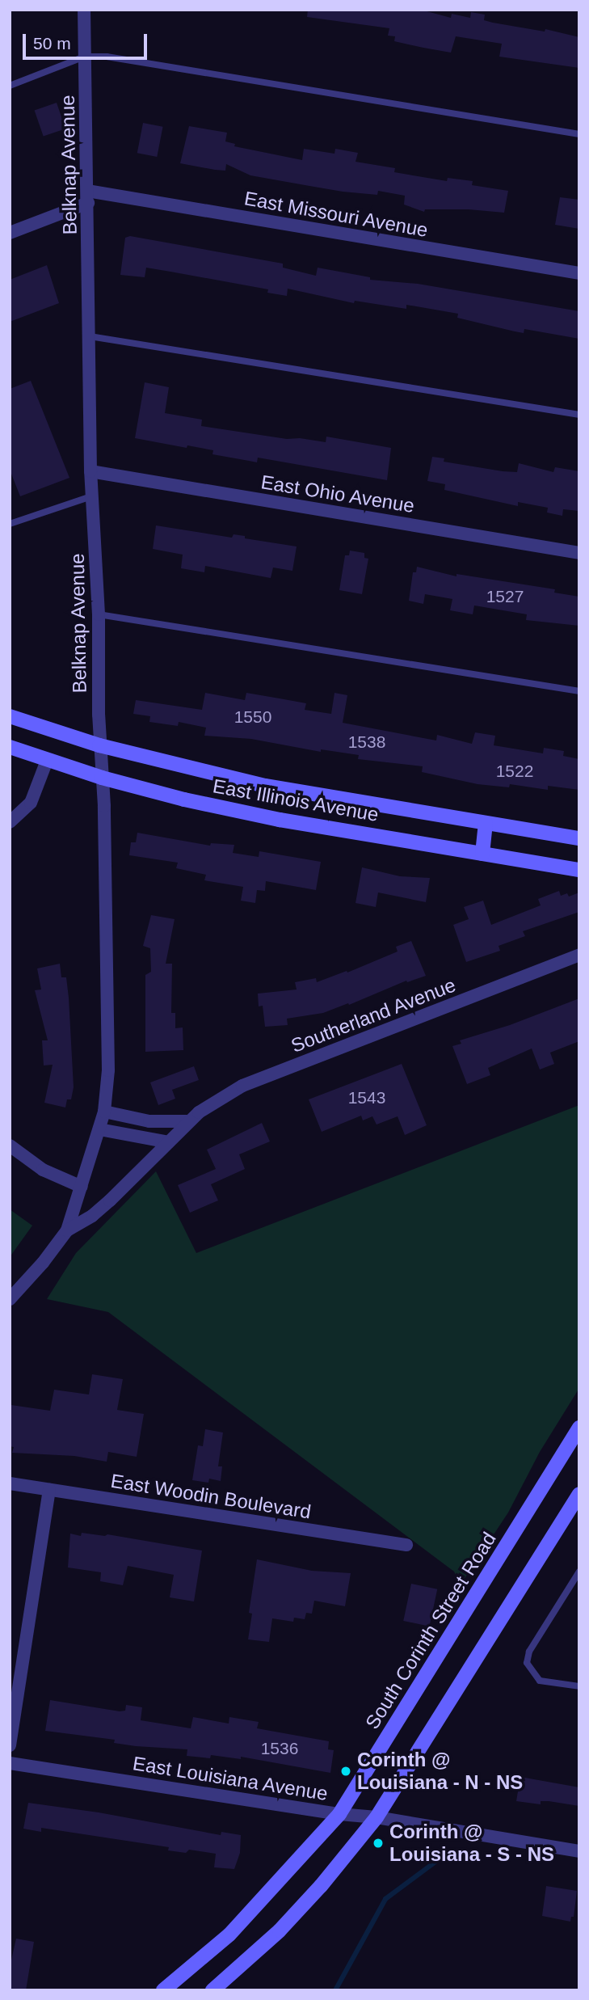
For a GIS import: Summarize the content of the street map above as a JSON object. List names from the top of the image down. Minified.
{"streets":{"main road":["East Illinois Avenue","South Corinth Street Road"],"street":["Belknap Avenue","East Missouri Avenue","East Ohio Avenue","Southerland Avenue","East Woodin Boulevard","East Louisiana Avenue"]},"crossings":[["Belknap Avenue","East Missouri Avenue"],["Belknap Avenue","East Ohio Avenue"],["Belknap Avenue","East Illinois Avenue"],["Belknap Avenue","Southerland Avenue"],["South Corinth Street Road","East Louisiana Avenue"]],"places":["Corinth @ Louisiana - N - NS","Corinth @ Louisiana - S - NS"],"house_numbers":["1527","1550","1538","1522","1543","1536"],"scale_bar":"50 m"}
